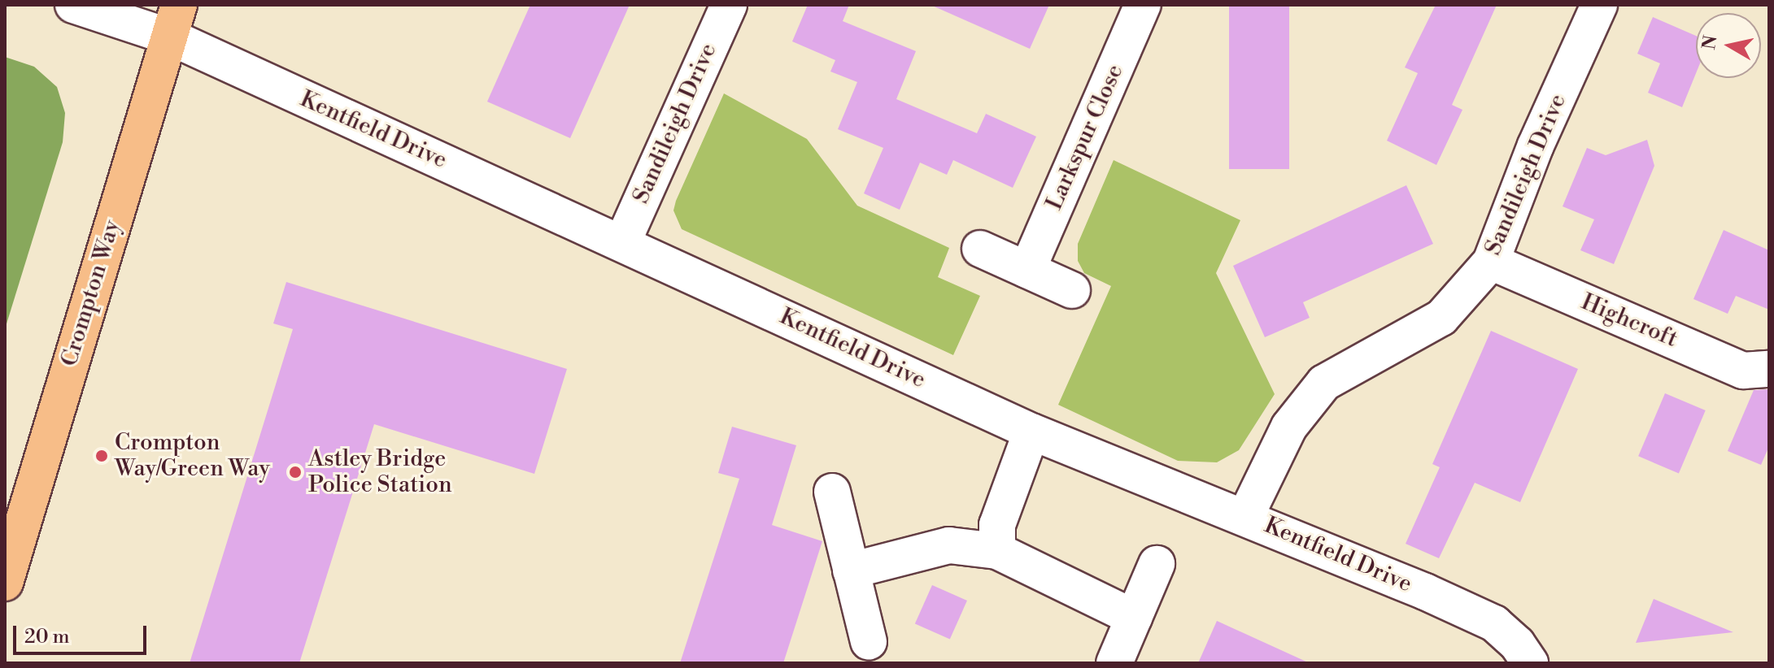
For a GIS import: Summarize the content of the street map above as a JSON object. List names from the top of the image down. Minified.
{"streets":{"highway":["Crompton Way"],"street":["Sandileigh Drive","Kentfield Drive","Larkspur Close","Highcroft"]},"crossings":[["Sandileigh Drive","Kentfield Drive"],["Sandileigh Drive","Highcroft"],["Kentfield Drive","Crompton Way"]],"places":["Crompton Way/Green Way","Astley Bridge Police Station"],"scale_bar":"20 m","north":"left"}
